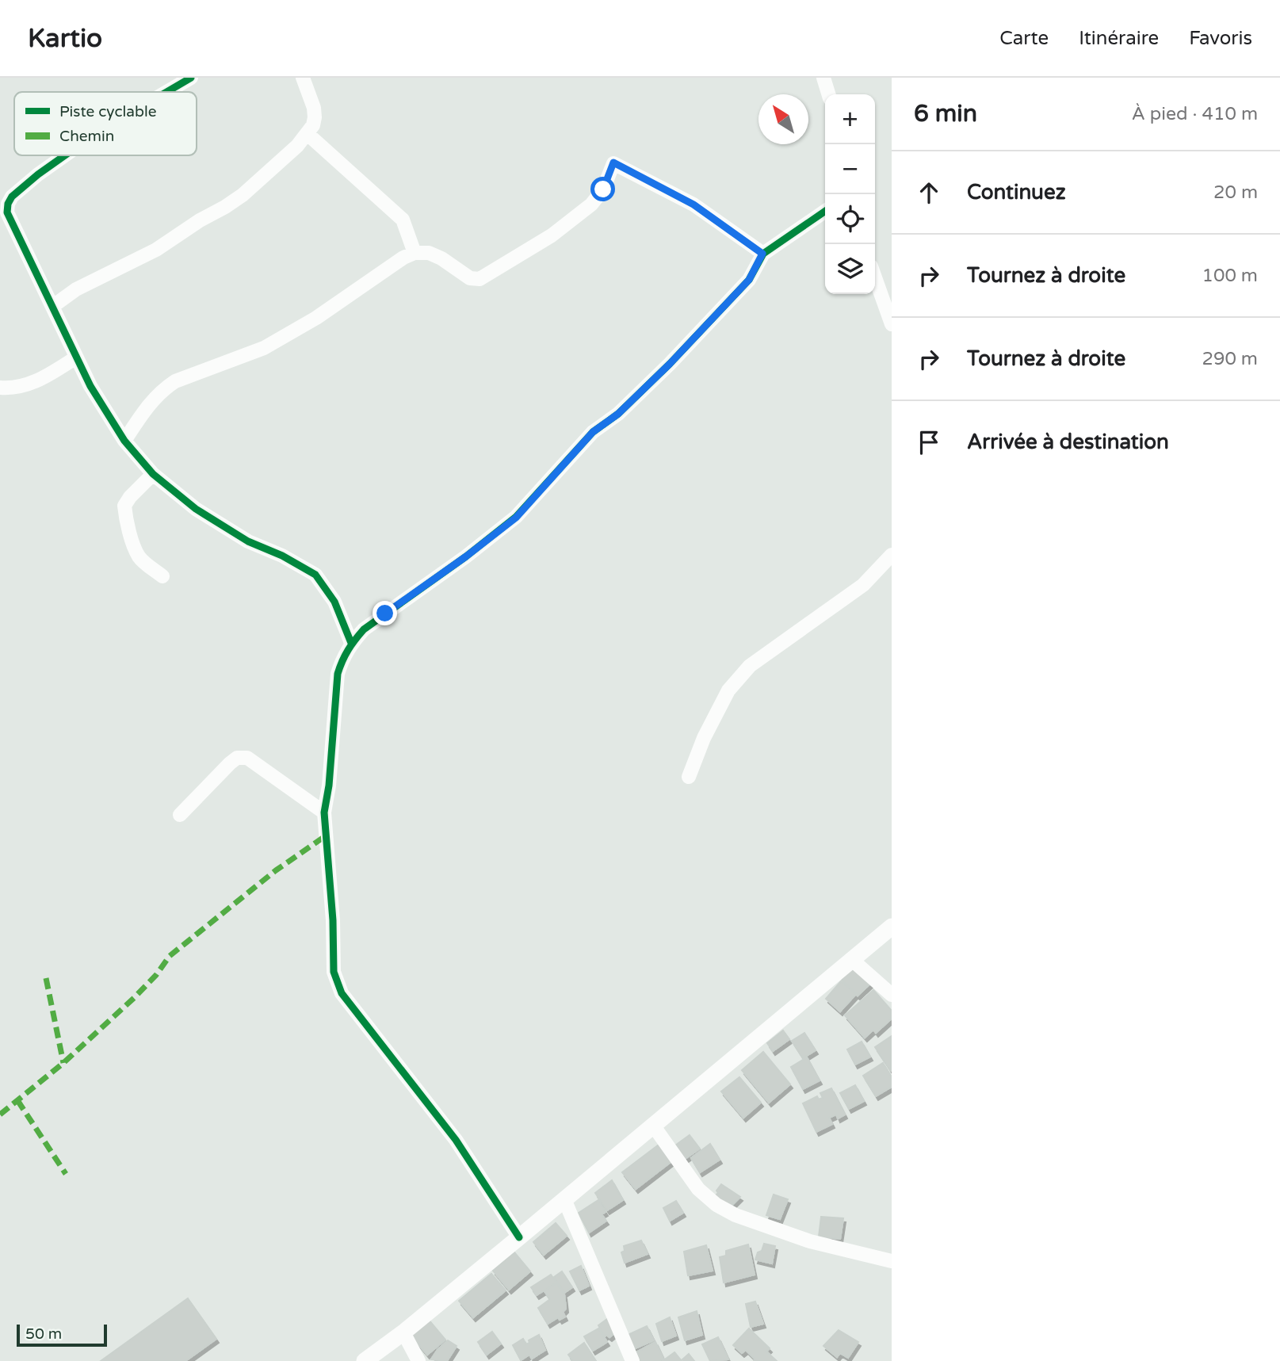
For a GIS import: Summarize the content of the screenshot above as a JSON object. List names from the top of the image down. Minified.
{"legend":["Piste cyclable","Chemin"],"scale_bar":"50 m","north":"top left","page":{"header":"Kartio","nav":["Carte","Itinéraire","Favoris"],"heading":["6 min","À pied · 410 m"],"map_buttons":["+","−"],"list":[["Continuez","20 m"],["Tournez à droite","100 m"],["Tournez à droite","290 m"],"Arrivée à destination"],"scale":"50 m"}}
